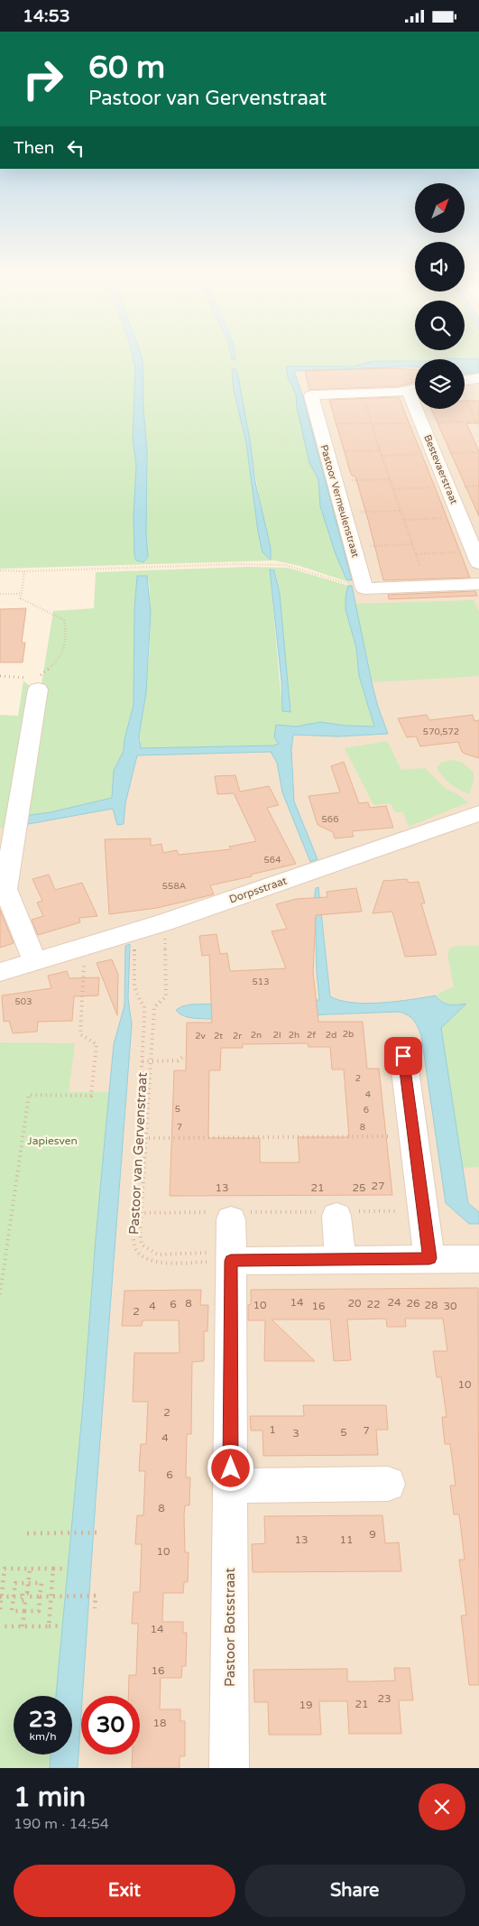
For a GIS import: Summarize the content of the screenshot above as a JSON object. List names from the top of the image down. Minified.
{"streets":{"street":["Bestevaerstraat","Pastoor Vermeulenstraat","Dorpsstraat","Pastoor Botsstraat"],"path":["Pastoor van Gervenstraat"]},"crossings":[["Bestevaerstraat","Pastoor Vermeulenstraat"],["Dorpsstraat","Pastoor van Gervenstraat"],["Pastoor van Gervenstraat","Pastoor Botsstraat"]],"parks":["Japiesven"],"house_numbers":["570,572","566","564","558A","513","503","2b","2n","2l","2h","2f","2d","2v","2t","2r","2","4","5","6","7","8","27","13","21","25","14","24","8","20","26","6","22","10","28","4","16","30","2","10","2","1","7","5","3","4","6","8","9","13","11","10","14","16","23","21","19","18"],"north":"top right","page":{"status":"14:53","turn":["60 m","Pastoor van Gervenstraat"],"then":"Then","speed":"23 km/h","limit":"30","heading":["1 min","190 m · 14:54"],"buttons":["Exit","Share"]}}
